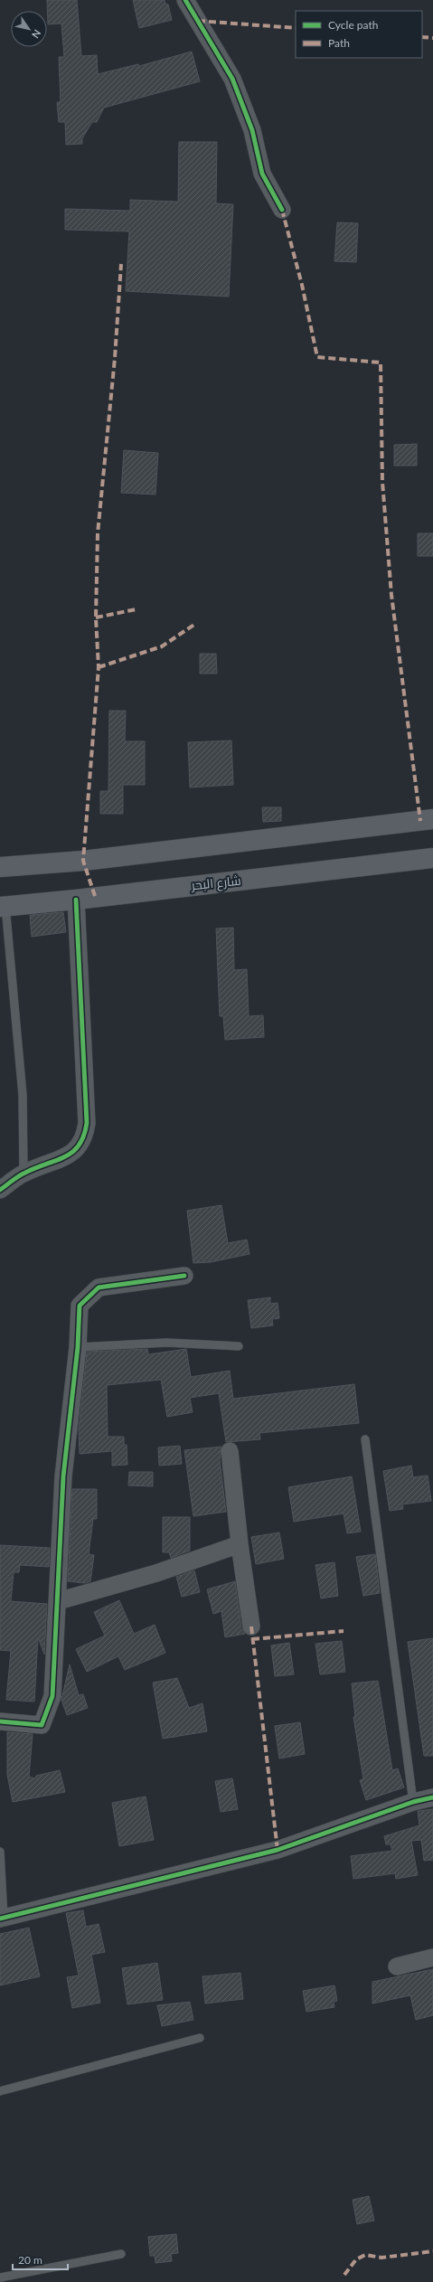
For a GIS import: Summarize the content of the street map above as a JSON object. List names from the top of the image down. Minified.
{"streets":{"main road":["شارع البحر"]},"legend":["Cycle path","Path"],"scale_bar":"20 m","north":"bottom right"}
